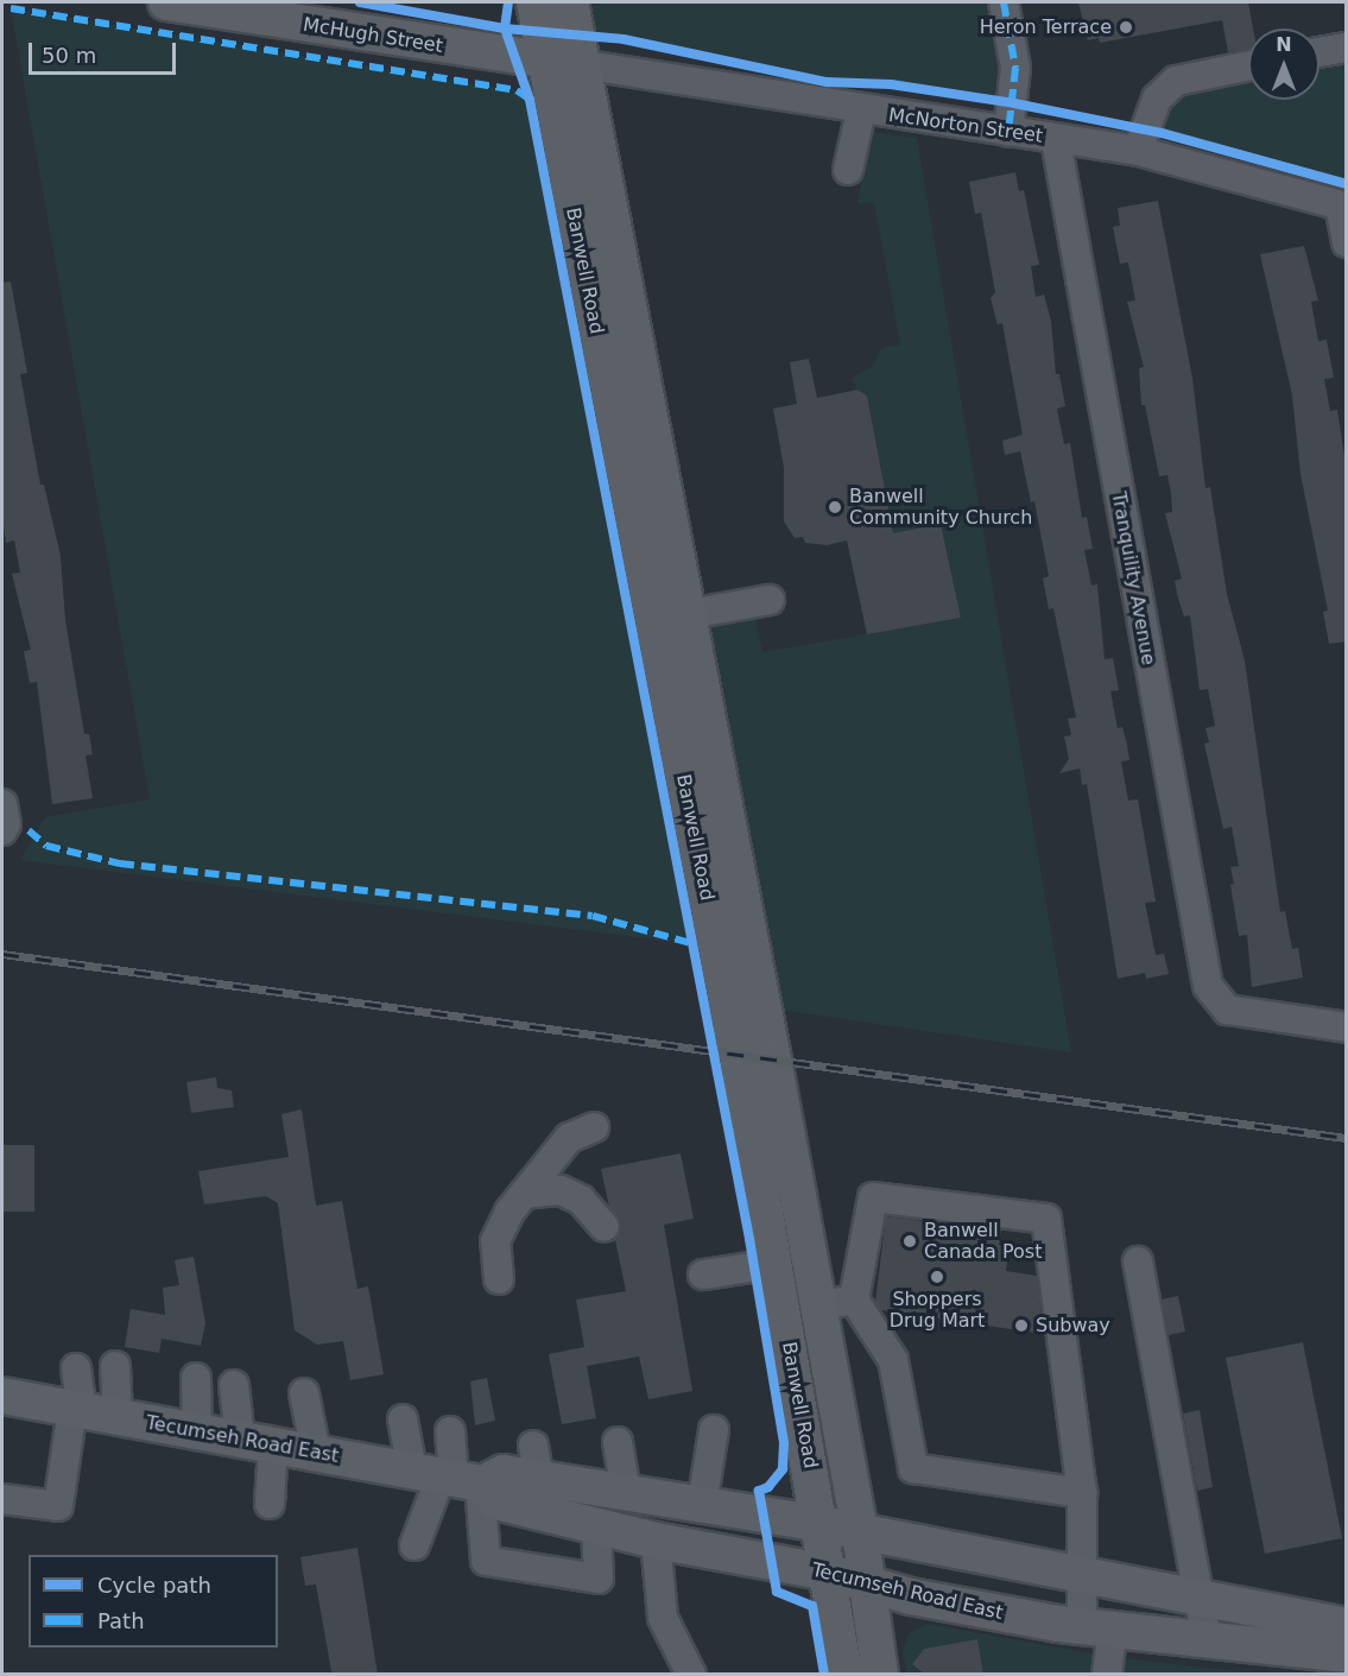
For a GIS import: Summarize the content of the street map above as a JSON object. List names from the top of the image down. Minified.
{"streets":{"main road":["McHugh Street","Banwell Road","Tecumseh Road East"],"street":["McNorton Street","Tranquility Avenue"]},"crossings":[["McHugh Street","McNorton Street"],["McHugh Street","Banwell Road"],["McNorton Street","Banwell Road"],["McNorton Street","Tranquility Avenue"],["Banwell Road","Tecumseh Road East"]],"places":["Heron Terrace","Banwell Community Church","Banwell Canada Post","Shoppers Drug Mart","Subway"],"legend":["Cycle path","Path"],"scale_bar":"50 m","north":"top"}
